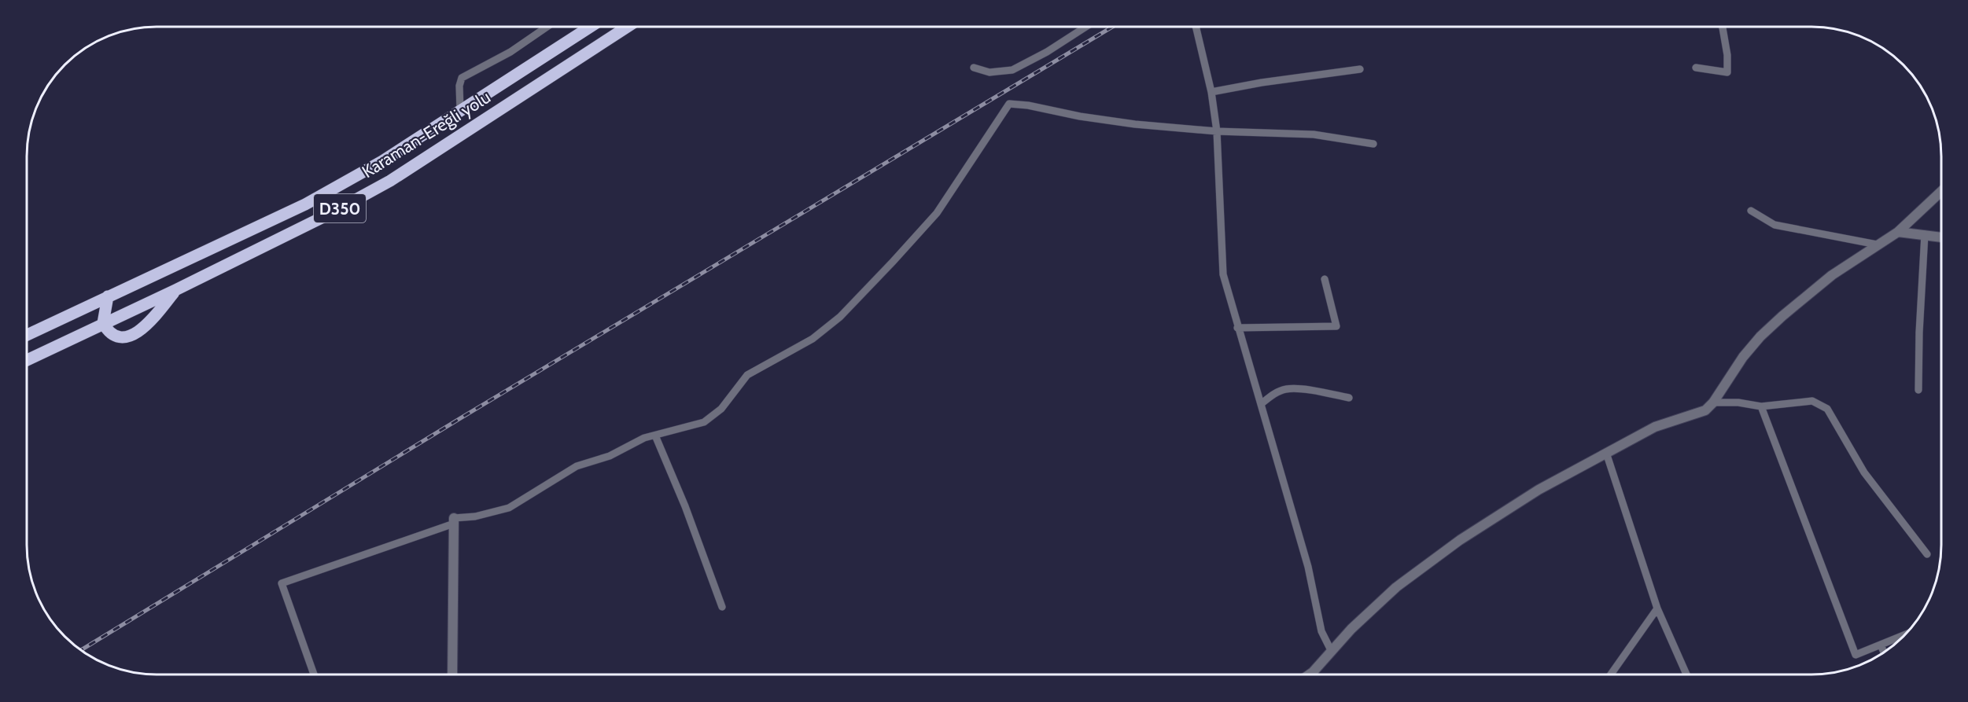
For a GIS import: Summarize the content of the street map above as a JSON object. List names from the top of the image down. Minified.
{"streets":{"highway":["Karaman-Ereğli yolu","D350"]}}
